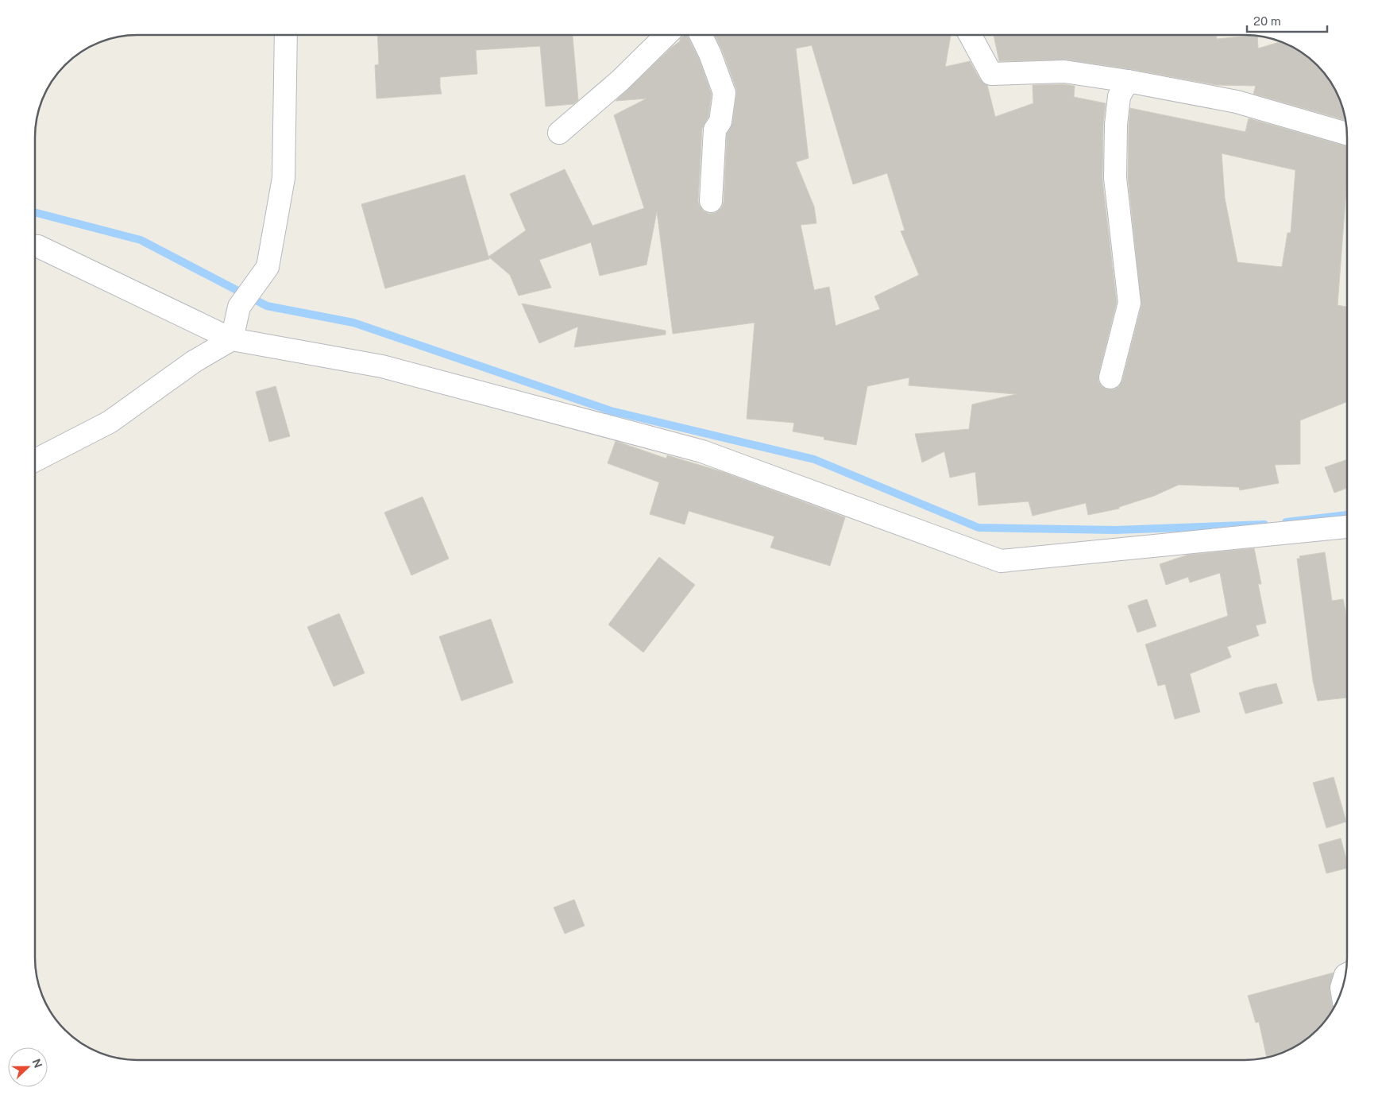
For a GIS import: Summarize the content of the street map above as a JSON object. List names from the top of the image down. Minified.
{"scale_bar":"20 m","north":"right"}
